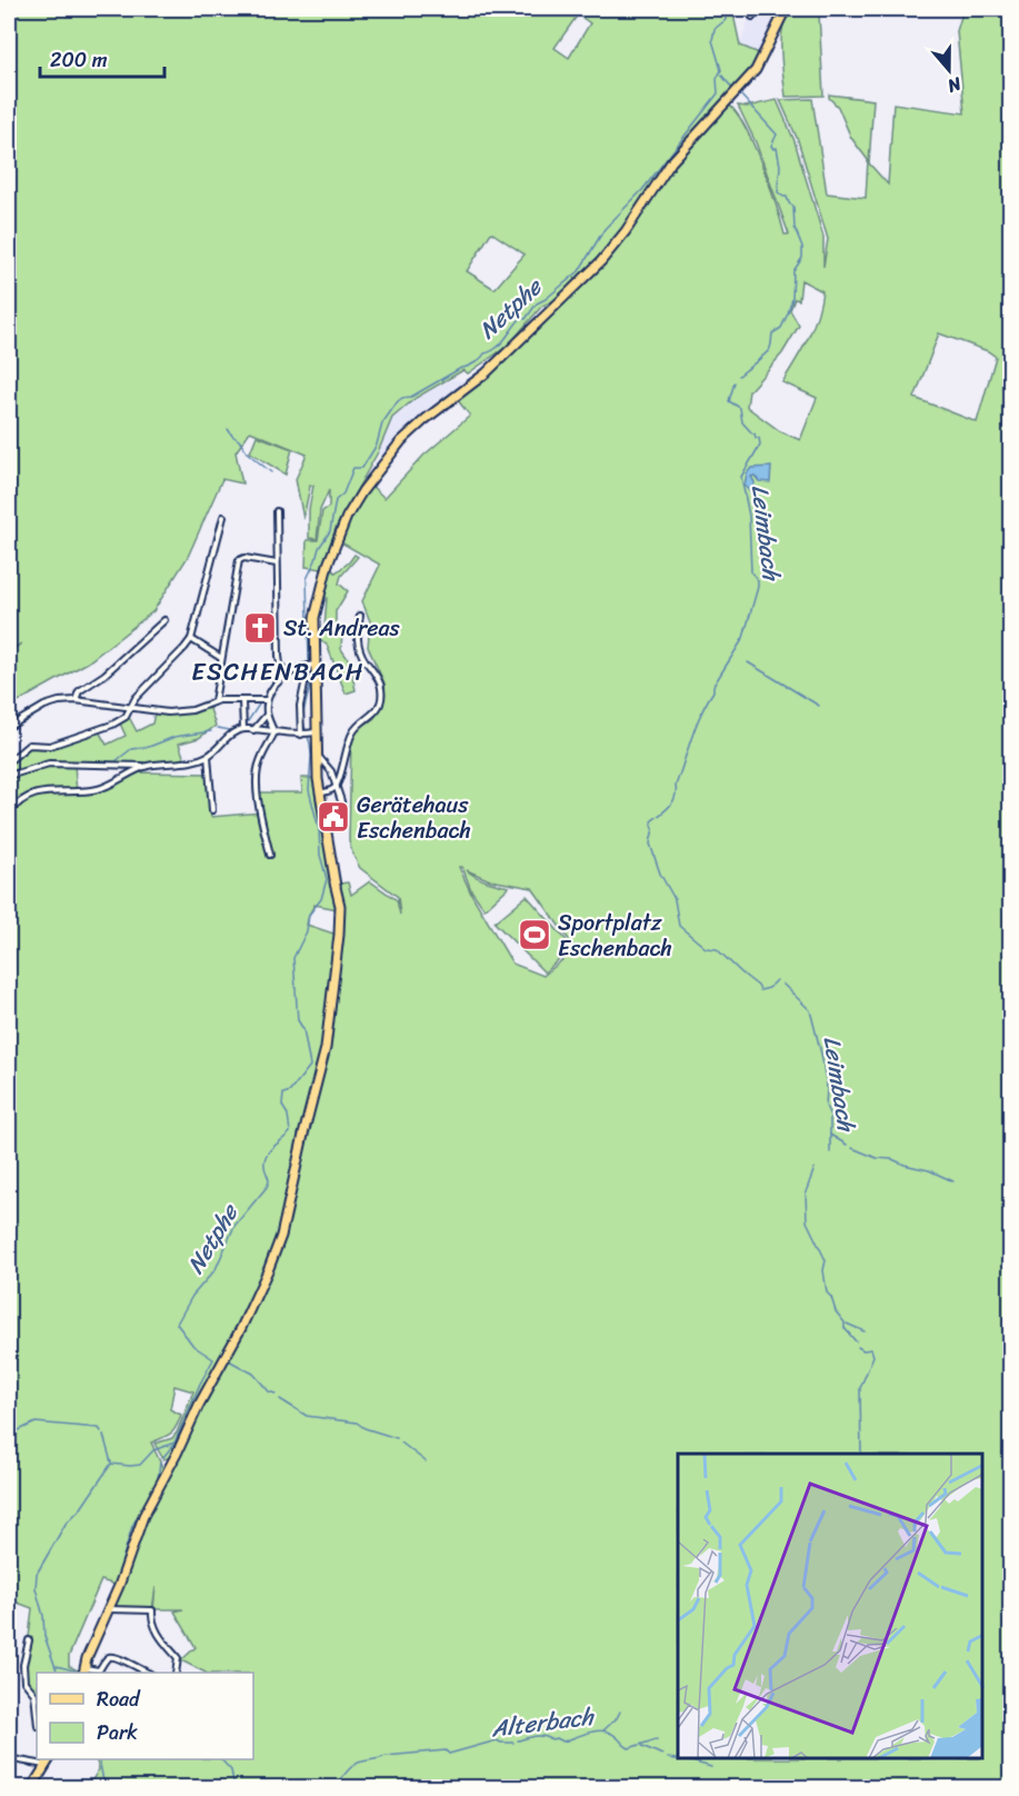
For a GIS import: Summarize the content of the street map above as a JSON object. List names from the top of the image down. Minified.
{"districts":["ESCHENBACH"],"water":["Netphe","Leimbach","Alterbach"],"places":{"church":["St. Andreas"],"public building":["Gerätehaus Eschenbach"],"sports":["Sportplatz Eschenbach"]},"legend":["Road","Park"],"scale_bar":"200 m","north":"bottom"}
